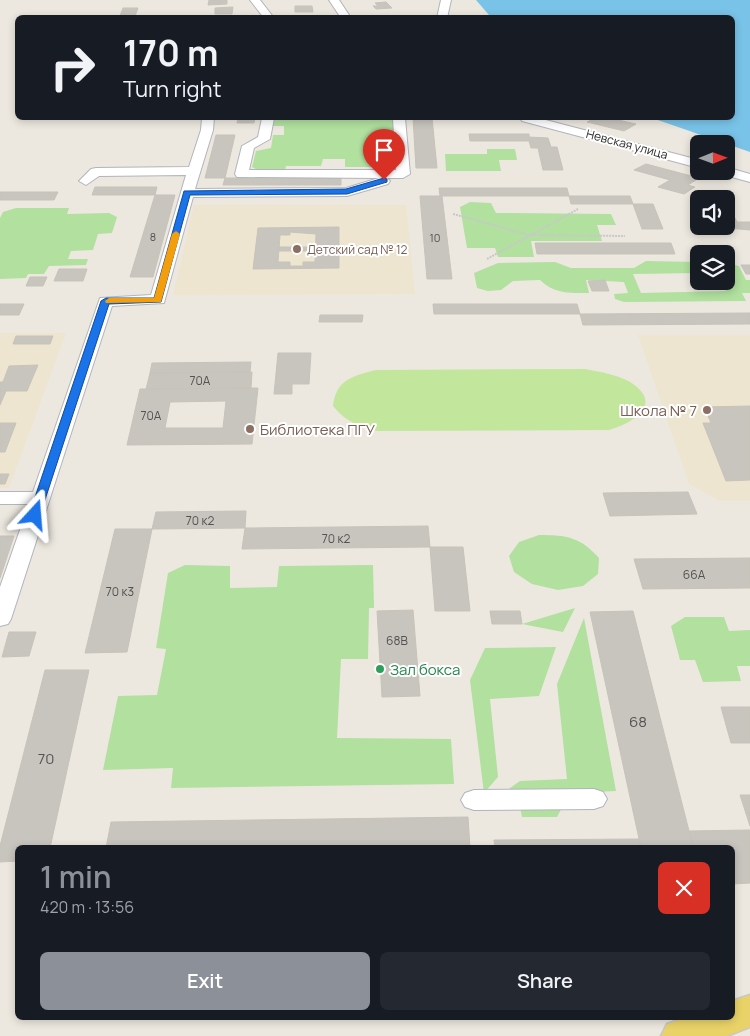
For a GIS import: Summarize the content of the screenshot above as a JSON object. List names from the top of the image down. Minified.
{"streets":{"street":["Невская улица"]},"places":["Детский сад № 12","Школа № 7","Библиотека ПГУ","Зал бокса"],"house_numbers":["8","10","70А","70А","70 к2","70 к2","66А","70 к3","68В","68","70"],"north":"right","page":{"turn":["170 m","Turn right"],"heading":["1 min","420 m · 13:56"],"buttons":["Exit","Share"]}}
